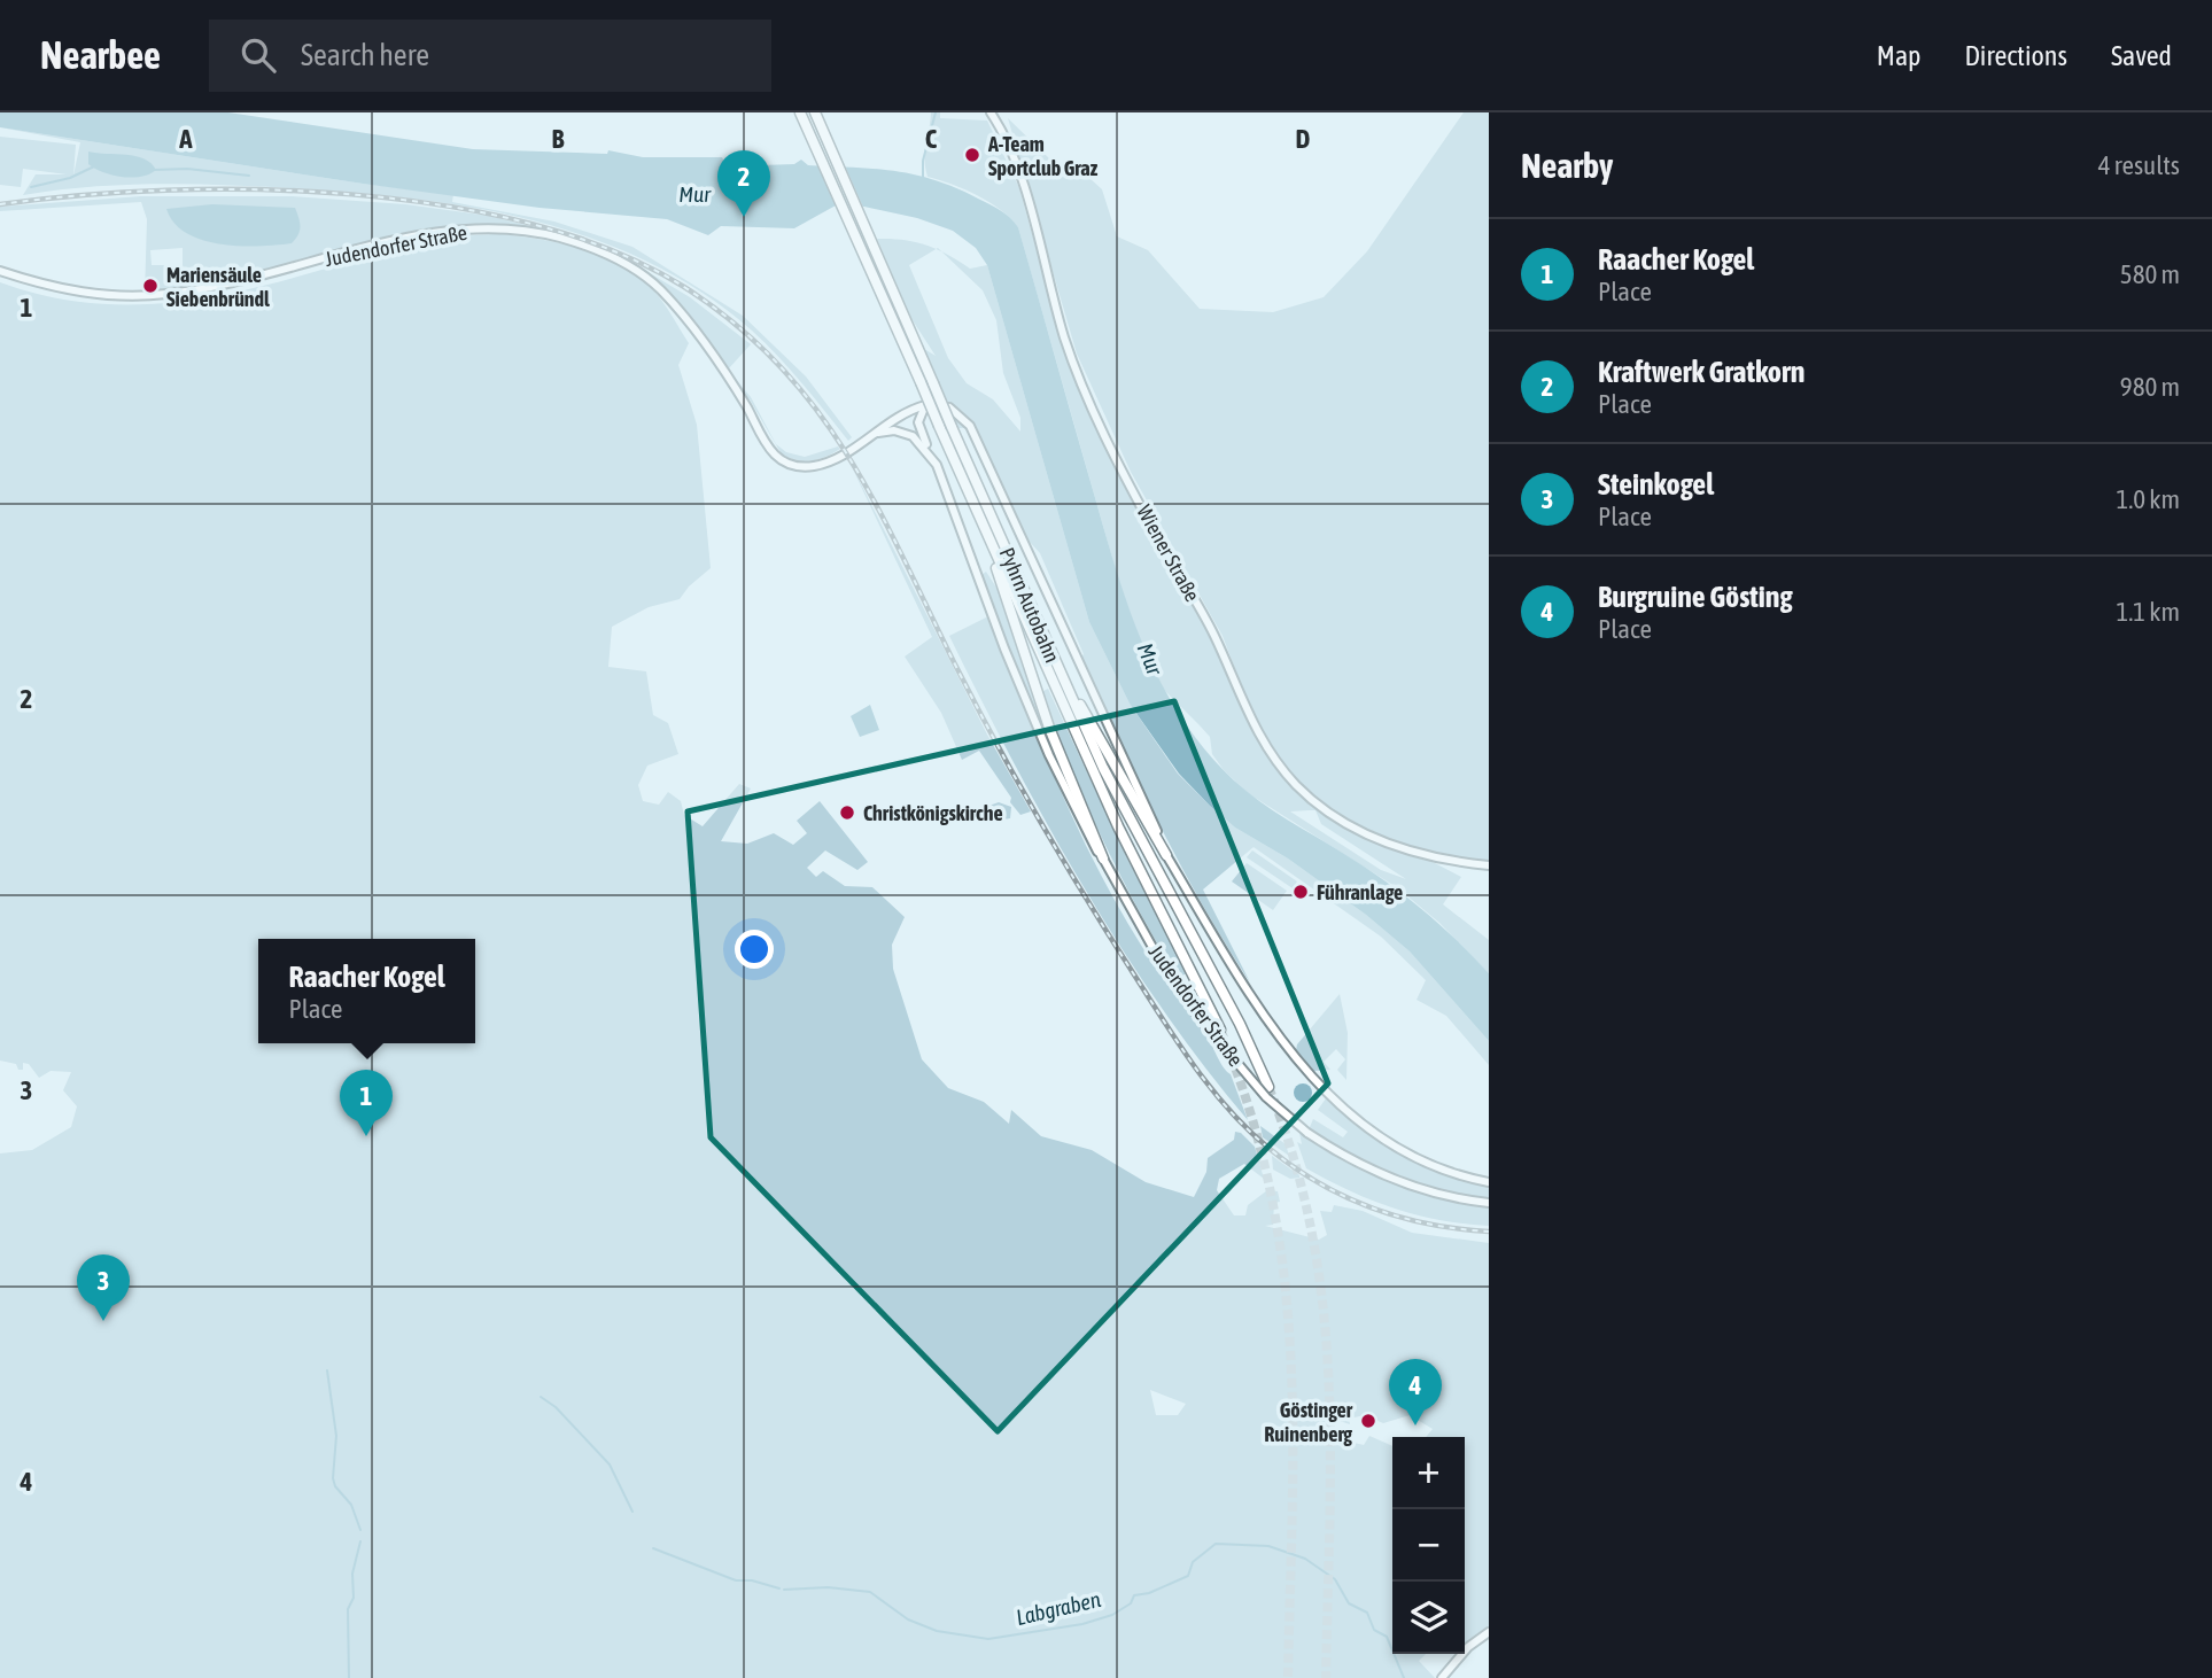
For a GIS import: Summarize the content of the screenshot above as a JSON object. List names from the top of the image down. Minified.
{"streets":{"highway":["Pyhrn Autobahn"],"main road":["Judendorfer Straße","Wiener Straße"]},"water":["Mur","Labgraben"],"places":["A-Team Sportclub Graz","Mariensäule Siebenbründl","Christkönigskirche","Führanlage","Göstinger Ruinenberg"],"page":{"header":"Nearbee","search":"Search here","nav":["Map","Directions","Saved"],"heading":["Nearby","4 results"],"pins":["2","1","3","4"],"list":[{"mark":"1","name":"Raacher Kogel","note":"Place","value":"580 m"},{"mark":"2","name":"Kraftwerk Gratkorn","note":"Place","value":"980 m"},{"mark":"3","name":"Steinkogel","note":"Place","value":"1.0 km"},{"mark":"4","name":"Burgruine Gösting","note":"Place","value":"1.1 km"}],"popup":["Raacher Kogel","Place"],"map_buttons":["+","−"]},"grid":{"columns":["A","B","C","D"],"rows":["1","2","3","4"]}}
